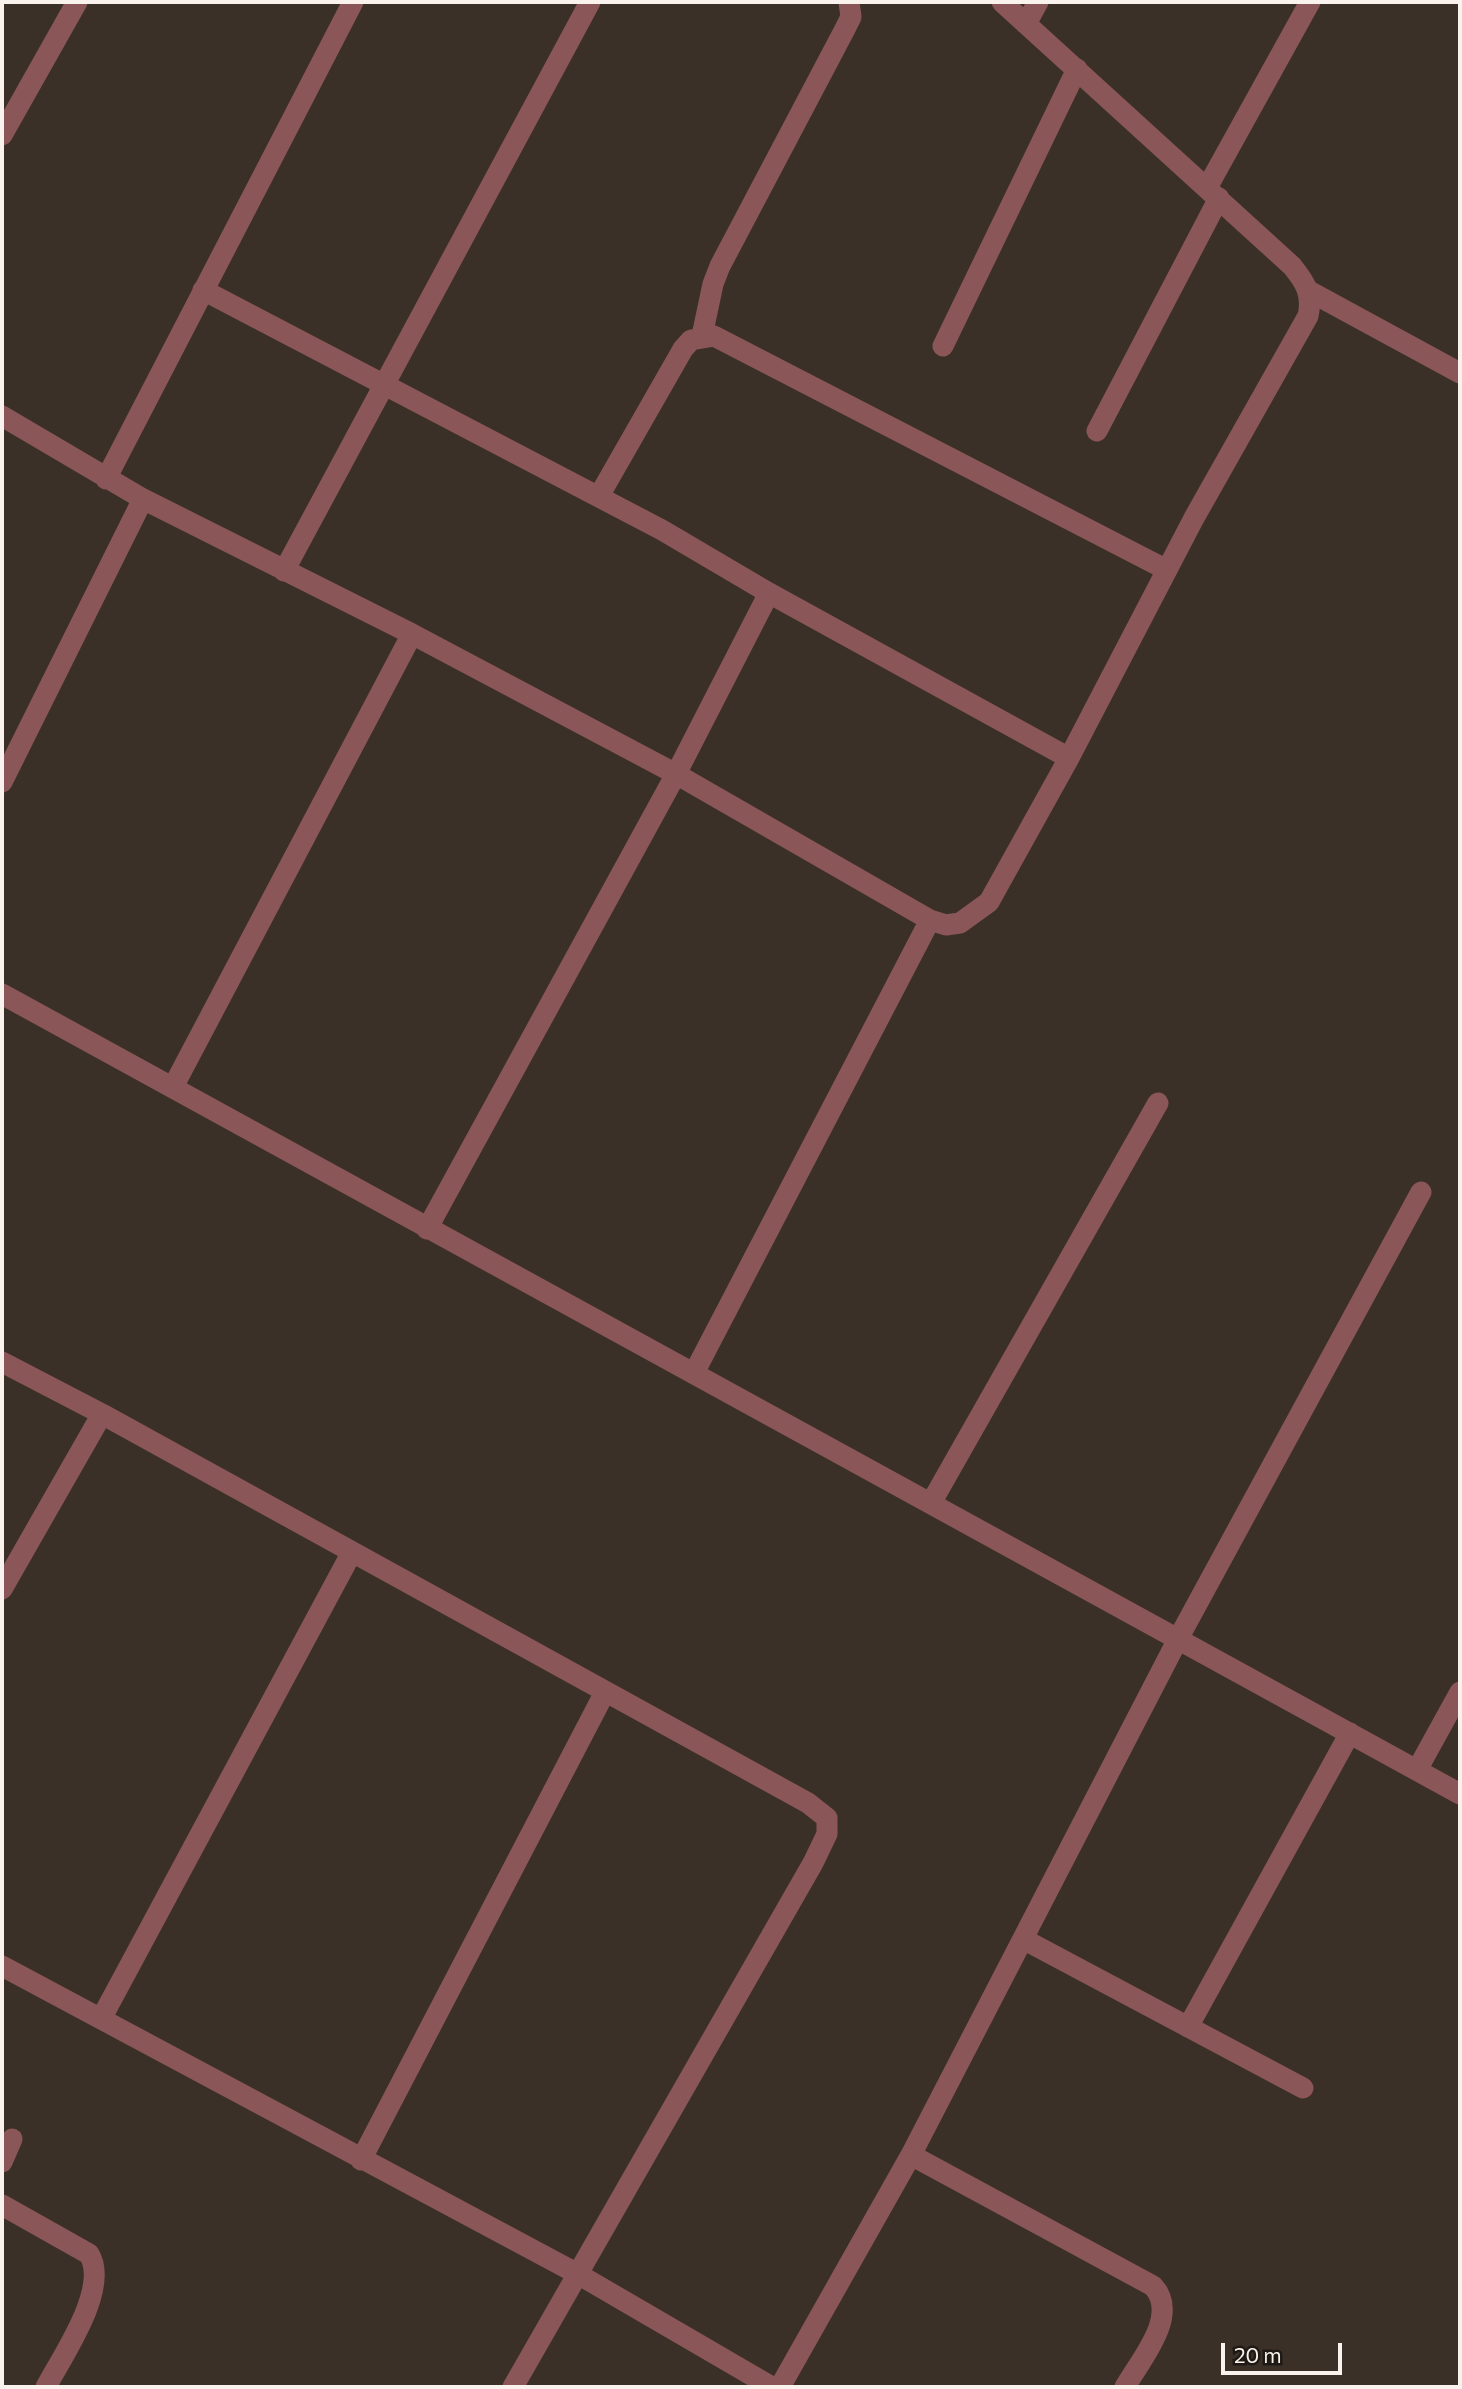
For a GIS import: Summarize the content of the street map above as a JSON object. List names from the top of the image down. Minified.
{"scale_bar":"20 m"}
